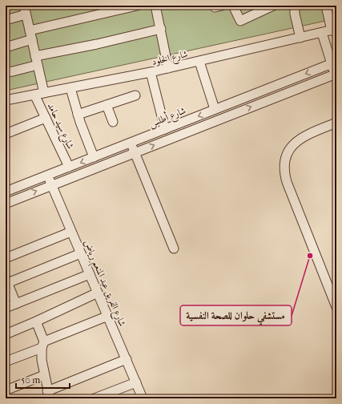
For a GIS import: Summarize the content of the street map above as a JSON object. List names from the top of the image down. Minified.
{"streets":{"street":["شارع الخلود","شارع أطلس","شارع سيد حامد","شارع الفريق عبد المنعم رياض"]},"crossings":[["شارع الخلود","شارع سيد حامد"],["شارع أطلس","شارع سيد حامد"],["شارع أطلس","شارع الفريق عبد المنعم رياض"]],"places":["مستشفي حلوان للصحة النفسية"],"scale_bar":"50 m"}
